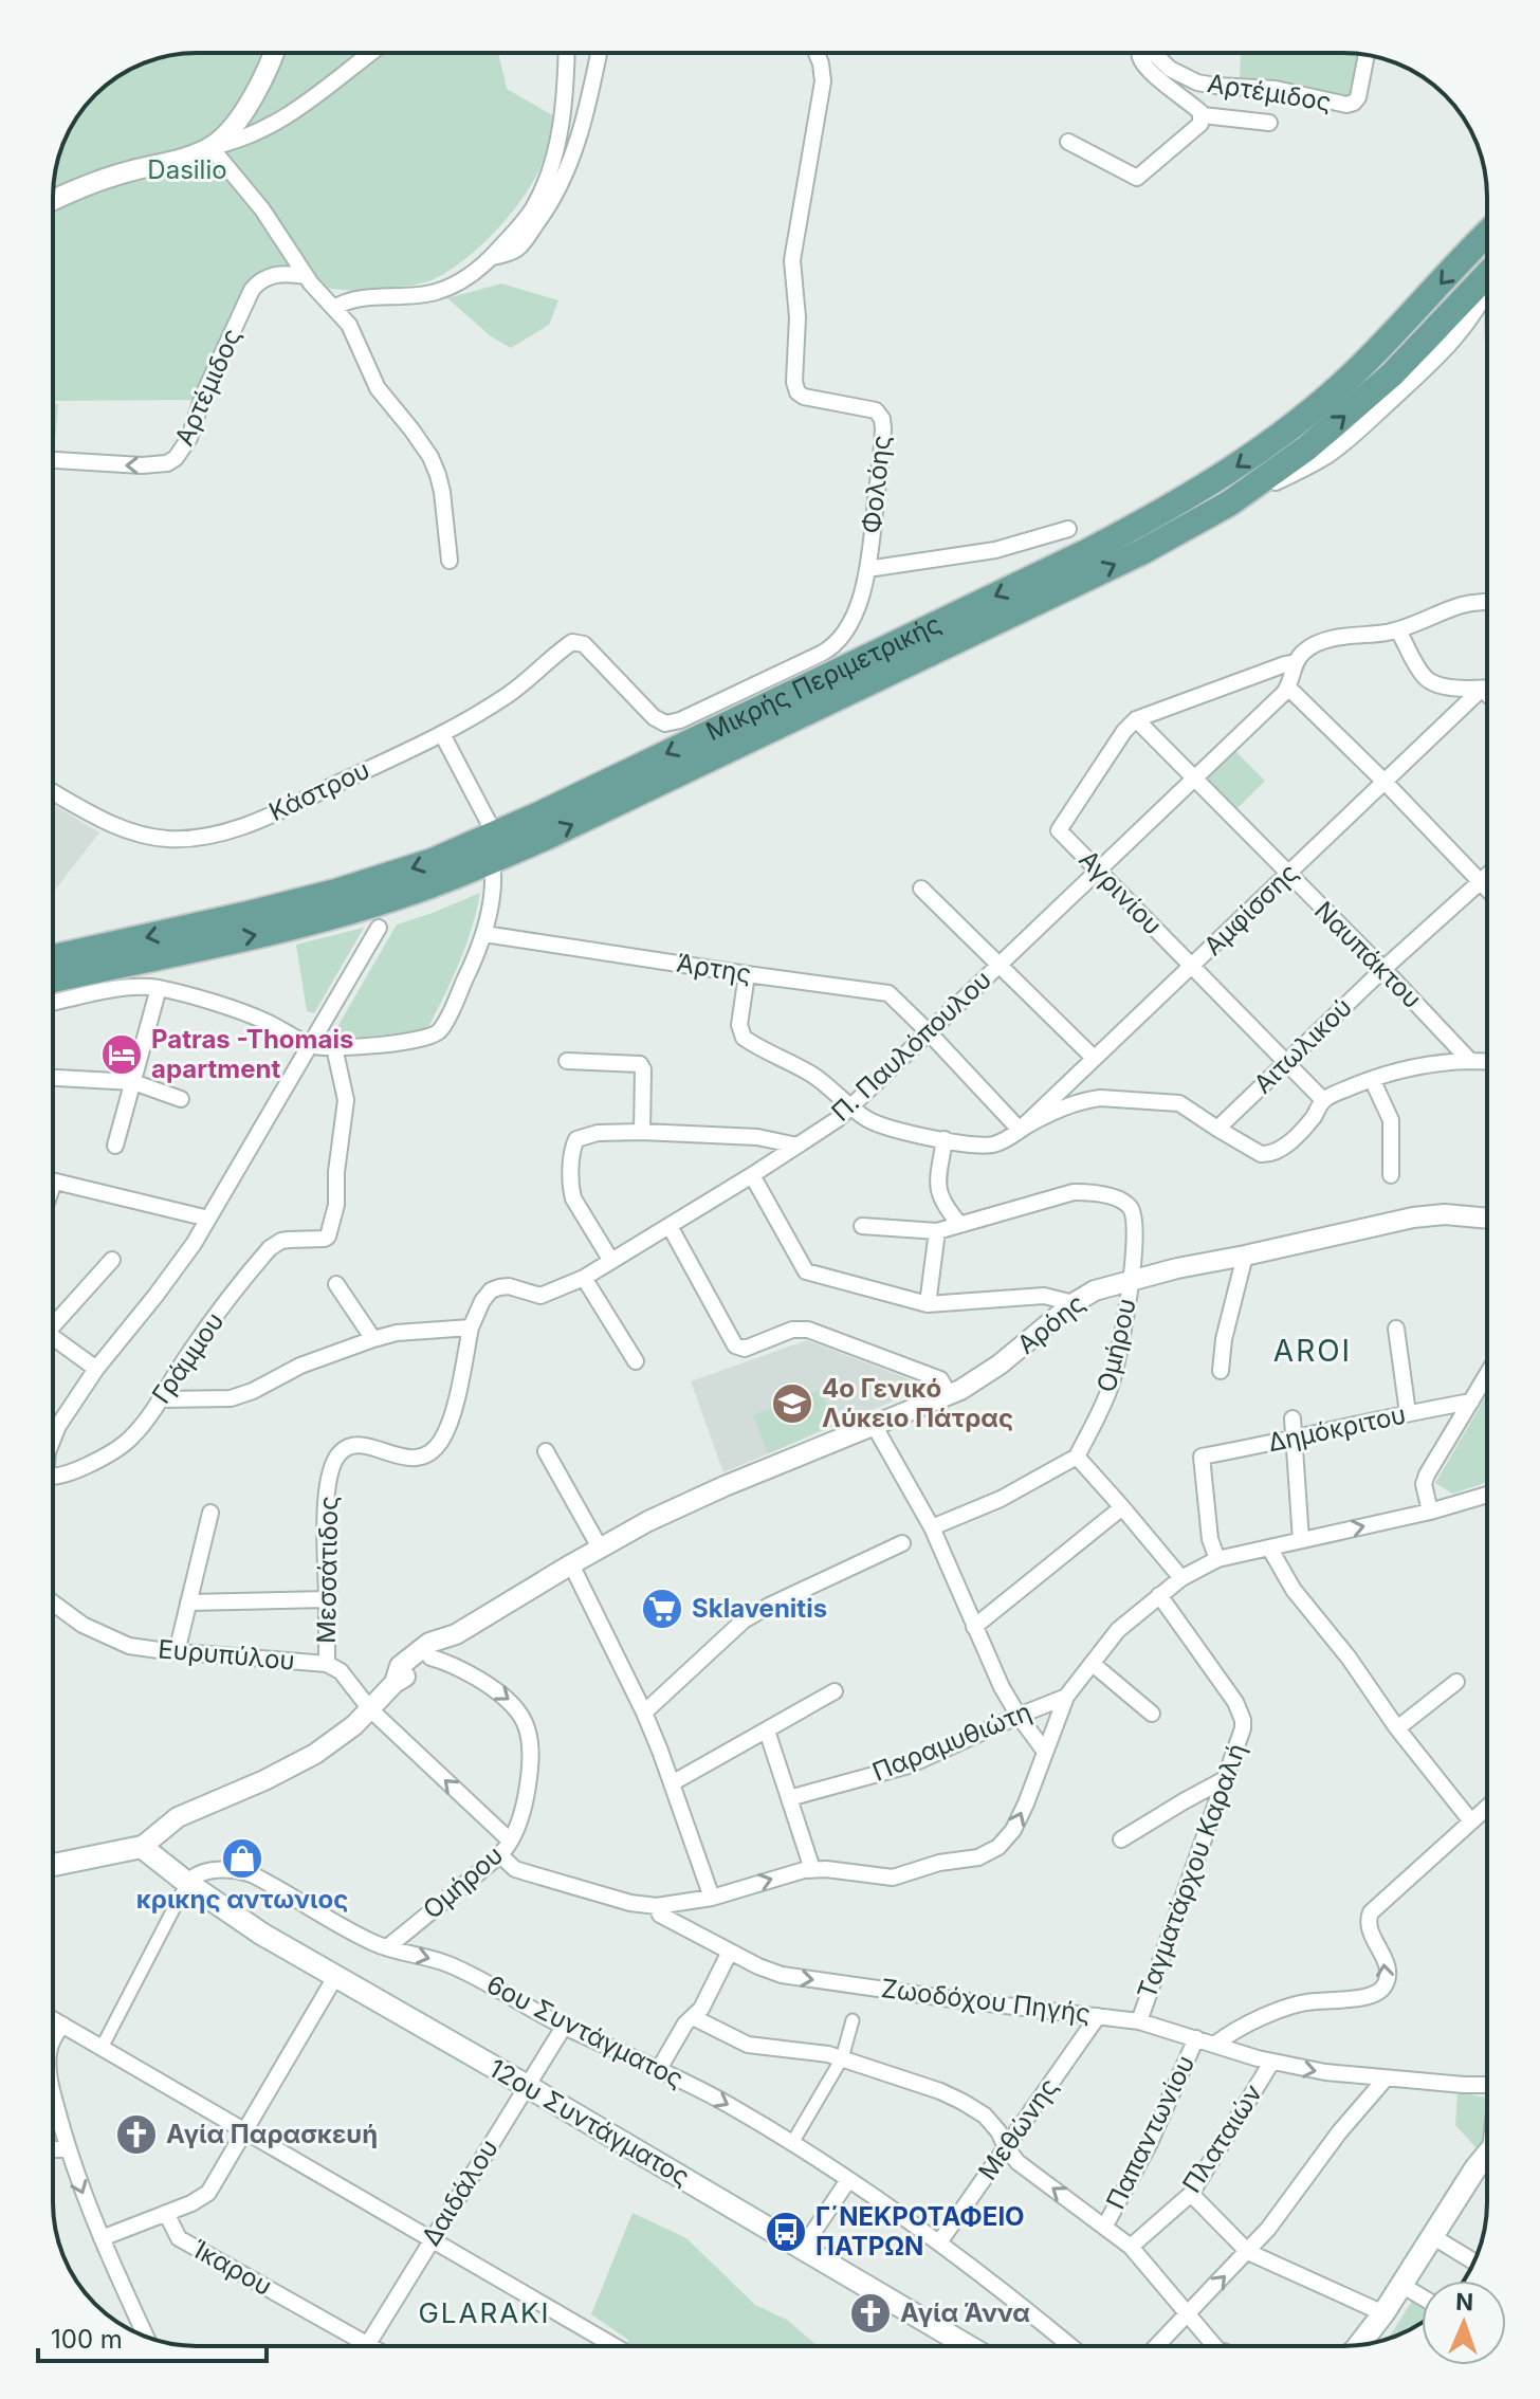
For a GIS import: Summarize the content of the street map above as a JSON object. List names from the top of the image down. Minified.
{"streets":{"main road":["Μικρής Περιμετρικής","12ου Συντάγματος"],"street":["Αρτέμιδος","Φολόης","Κάστρου","Αγρινίου","Αμφίσσης","Ναυπάκτου","Άρτης","Π. Παυλόπουλου","Αιτωλικού","Αρόης","Ομήρου","Γράμμου","Δημόκριτου","Μεσσάτιδος","Ευρυπύλου","Παραμυθιώτη","Ταγματάρχου Καραλή","Ζωοδόχου Πηγής","6ου Συντάγματος","Μεθώνης","Παπαντωνίου","Πλαταιών","Δαιδάλου","Ίκαρου"]},"crossings":[["Φολόης","Κάστρου"],["Αγρινίου","Αμφίσσης"],["Αγρινίου","Ναυπάκτου"],["Αγρινίου","Π. Παυλόπουλου"],["Αγρινίου","Αιτωλικού"],["Αμφίσσης","Ναυπάκτου"],["Αμφίσσης","Άρτης"],["Ναυπάκτου","Π. Παυλόπουλου"],["Ναυπάκτου","Αιτωλικού"],["Άρτης","Π. Παυλόπουλου"],["Π. Παυλόπουλου","Μεσσάτιδος"],["Αρόης","Ομήρου"],["Αρόης","Ευρυπύλου"],["Ομήρου","Ευρυπύλου"],["Ομήρου","Ζωοδόχου Πηγής"],["Ομήρου","6ου Συντάγματος"],["Μεσσάτιδος","Ευρυπύλου"],["Ταγματάρχου Καραλή","Ζωοδόχου Πηγής"],["Ζωοδόχου Πηγής","Μεθώνης"],["Ζωοδόχου Πηγής","Παπαντωνίου"],["Ζωοδόχου Πηγής","Πλαταιών"],["6ου Συντάγματος","12ου Συντάγματος"],["6ου Συντάγματος","Μεθώνης"],["6ου Συντάγματος","Δαιδάλου"],["12ου Συντάγματος","Δαιδάλου"],["Δαιδάλου","Ίκαρου"]],"one_way":["Αρτέμιδος","Ευρυπύλου"],"districts":["AROI","GLARAKI"],"parks":["Dasilio"],"places":{"hotel":["Patras -Thomais apartment"],"school or university":["4ο Γενικό Λύκειο Πάτρας"],"supermarket":["Sklavenitis"],"shop":["κρικης αντωνιος"],"church":["Αγία Παρασκευή","Αγία Άννα"],"bus stop":["Γ΄ΝΕΚΡΟΤΑΦΕΙΟ ΠΑΤΡΩΝ"]},"scale_bar":"100 m","north":"top"}
